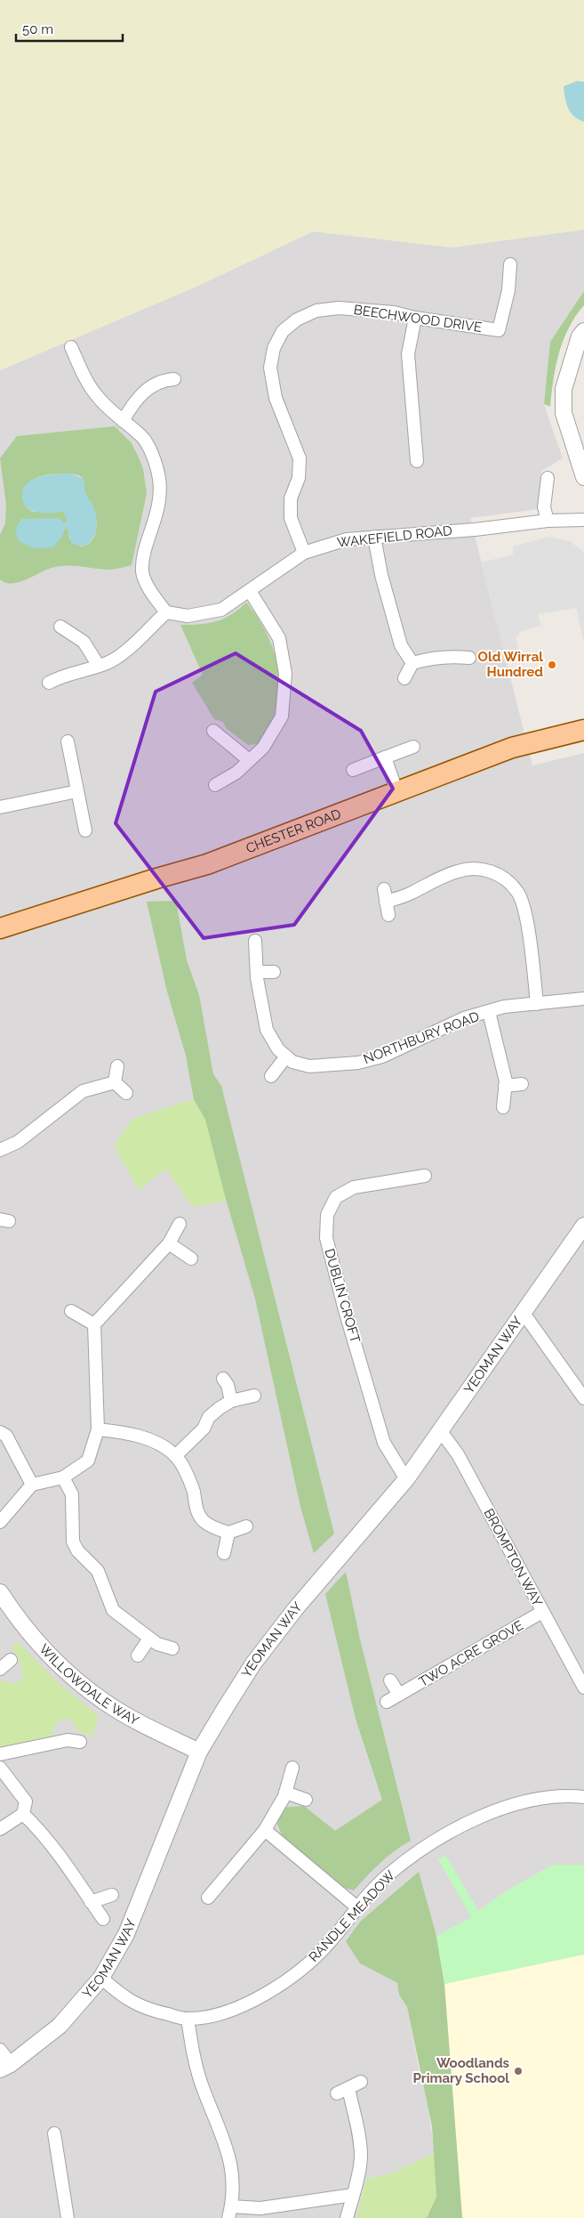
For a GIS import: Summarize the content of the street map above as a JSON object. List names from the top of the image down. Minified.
{"streets":{"main road":["CHESTER ROAD"],"street":["BEECHWOOD DRIVE","WAKEFIELD ROAD","NORTHBURY ROAD","DUBLIN CROFT","YEOMAN WAY","BROMPTON WAY","TWO ACRE GROVE","WILLOWDALE WAY","RANDLE MEADOW"]},"crossings":[["BEECHWOOD DRIVE","WAKEFIELD ROAD"],["DUBLIN CROFT","YEOMAN WAY"],["YEOMAN WAY","BROMPTON WAY"],["YEOMAN WAY","WILLOWDALE WAY"],["YEOMAN WAY","RANDLE MEADOW"],["BROMPTON WAY","TWO ACRE GROVE"]],"places":["Old Wirral Hundred","Woodlands Primary School"],"scale_bar":"50 m"}
